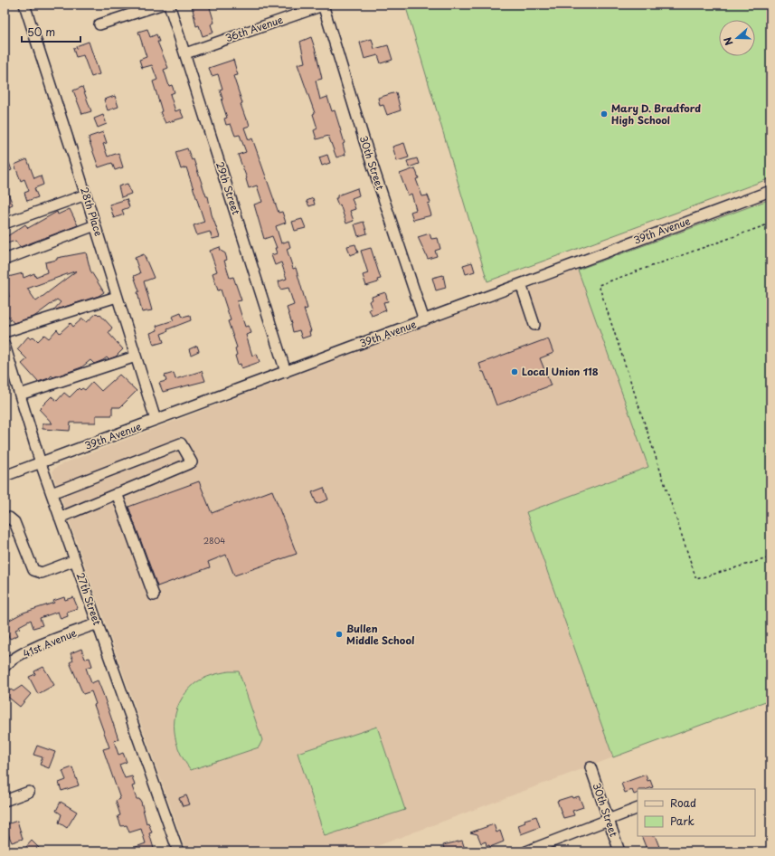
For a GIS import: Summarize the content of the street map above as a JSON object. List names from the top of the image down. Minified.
{"streets":{"street":["36th Avenue","30th Street","29th Street","28th Place","39th Avenue","27th Street","41st Avenue"]},"crossings":[["36th Avenue","30th Street"],["36th Avenue","29th Street"],["30th Street","39th Avenue"],["29th Street","39th Avenue"],["28th Place","39th Avenue"],["39th Avenue","27th Street"],["27th Street","41st Avenue"]],"places":["Mary D. Bradford High School","Local Union 118","Bullen Middle School"],"house_numbers":["2804"],"legend":["Road","Park"],"scale_bar":"50 m","north":"left"}
